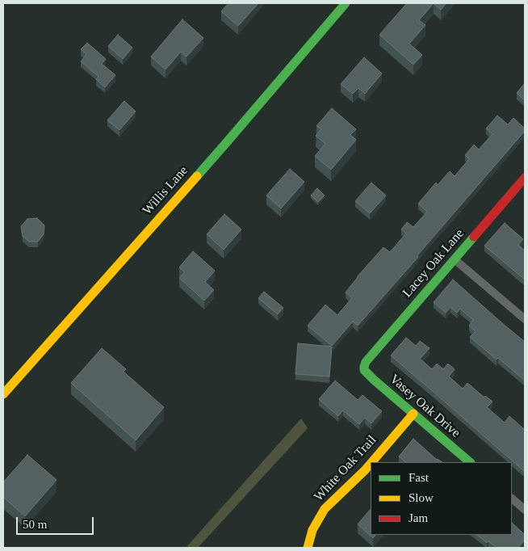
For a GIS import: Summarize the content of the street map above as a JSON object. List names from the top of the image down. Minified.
{"streets":{"street":["Willis Lane","Lacey Oak Lane","Vasey Oak Drive","White Oak Trail"]},"crossings":[["Lacey Oak Lane","Vasey Oak Drive"],["Vasey Oak Drive","White Oak Trail"]],"legend":["Fast","Slow","Jam"],"scale_bar":"50 m"}
